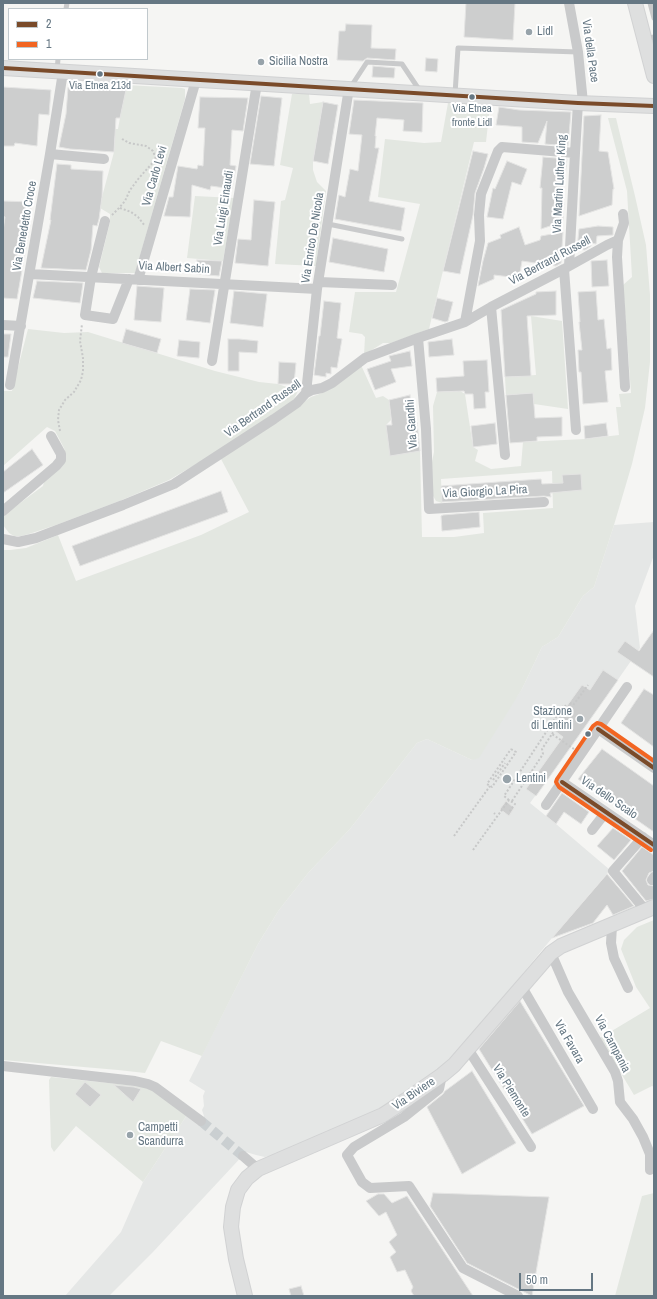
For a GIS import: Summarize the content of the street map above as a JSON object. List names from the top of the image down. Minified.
{"streets":{"main road":["Via Biviere"],"street":["Via della Pace","Via Carlo Levi","Via Martin Luther King","Via Luigi Einaudi","Via Benedetto Croce","Via Enrico De Nicola","Via Bertrand Russell","Via Albert Sabin","Via Gandhi","Via Giorgio La Pira","Via dello Scalo","Via Favara","Via Campania","Via Piemonte"]},"crossings":[["Via della Pace","Via Martin Luther King"],["Via Carlo Levi","Via Albert Sabin"],["Via Martin Luther King","Via Bertrand Russell"],["Via Luigi Einaudi","Via Albert Sabin"],["Via Benedetto Croce","Via Albert Sabin"],["Via Enrico De Nicola","Via Bertrand Russell"],["Via Enrico De Nicola","Via Albert Sabin"],["Via Bertrand Russell","Via Gandhi"],["Via Gandhi","Via Giorgio La Pira"],["Via Favara","Via Biviere"],["Via Campania","Via Biviere"],["Via Piemonte","Via Biviere"]],"places":["Lidl","Sicilia Nostra","Via Etnea 213d","Via Etnea fronte Lidl","Stazione di Lentini","Lentini","Campetti Scandurra"],"lines":["transit line 2","transit line 1"],"legend":["2","1"],"scale_bar":"50 m"}
